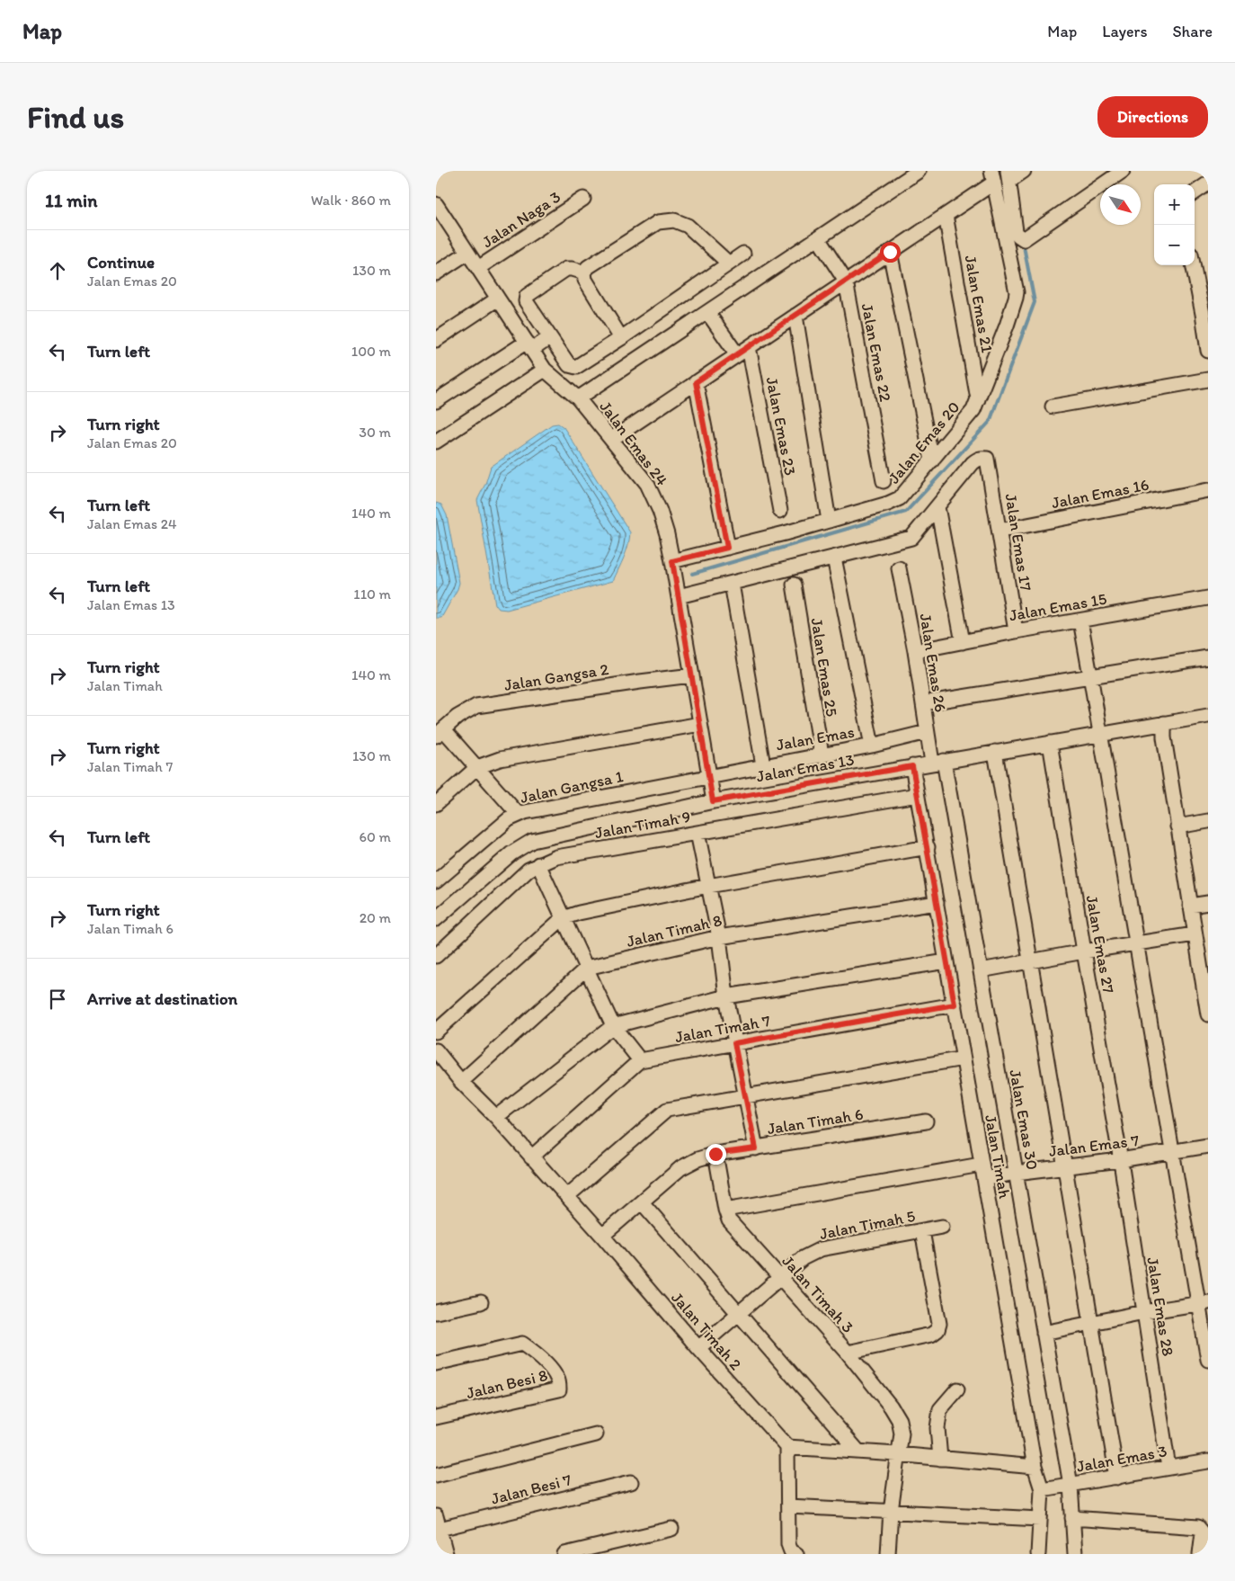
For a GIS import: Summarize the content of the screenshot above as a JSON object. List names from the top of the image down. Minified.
{"streets":{"street":["Jalan Naga 3","Jalan Emas 21","Jalan Emas 22","Jalan Emas 23","Jalan Emas 20","Jalan Emas 24","Jalan Emas 16","Jalan Emas 17","Jalan Emas 15","Jalan Emas 26","Jalan Emas 25","Jalan Gangsa 2","Jalan Emas","Jalan Emas 13","Jalan Gangsa 1","Jalan Timah 9","Jalan Timah 8","Jalan Emas 27","Jalan Timah 7","Jalan Emas 30","Jalan Timah 6","Jalan Emas 7","Jalan Timah","Jalan Timah 5","Jalan Timah 3","Jalan Emas 28","Jalan Timah 2","Jalan Besi 8","Jalan Emas 3","Jalan Besi 7"]},"crossings":[["Jalan Naga 3","Jalan Emas 24"],["Jalan Emas 21","Jalan Emas 20"],["Jalan Emas 22","Jalan Emas 20"],["Jalan Emas 23","Jalan Emas 20"],["Jalan Emas 20","Jalan Emas 24"],["Jalan Emas 24","Jalan Gangsa 2"],["Jalan Emas 24","Jalan Emas"],["Jalan Emas 24","Jalan Emas 13"],["Jalan Emas 24","Jalan Gangsa 1"],["Jalan Emas 16","Jalan Emas 17"],["Jalan Emas 17","Jalan Emas 15"],["Jalan Emas 15","Jalan Emas 26"],["Jalan Emas 26","Jalan Emas"],["Jalan Emas 26","Jalan Emas 13"],["Jalan Emas 26","Jalan Emas 30"],["Jalan Emas 25","Jalan Emas"],["Jalan Emas","Jalan Gangsa 1"],["Jalan Emas 13","Jalan Emas 27"],["Jalan Emas 13","Jalan Emas 30"],["Jalan Emas 13","Jalan Timah"],["Jalan Timah 9","Jalan Timah"],["Jalan Timah 8","Jalan Timah"],["Jalan Timah 8","Jalan Timah 2"],["Jalan Emas 27","Jalan Emas 7"],["Jalan Emas 27","Jalan Emas 28"],["Jalan Timah 7","Jalan Timah"],["Jalan Emas 30","Jalan Emas 7"],["Jalan Emas 30","Jalan Emas 3"],["Jalan Timah 6","Jalan Timah 3"],["Jalan Timah 6","Jalan Timah 2"],["Jalan Emas 7","Jalan Timah"],["Jalan Emas 7","Jalan Emas 28"],["Jalan Timah","Jalan Emas 3"],["Jalan Timah 5","Jalan Timah 3"],["Jalan Timah 5","Jalan Timah 2"],["Jalan Emas 28","Jalan Emas 3"]],"north":"bottom right","page":{"header":"Map","nav":["Map","Layers","Share"],"buttons":"Directions","title":"Find us","heading":["11 min","Walk · 860 m"],"map_buttons":["+","−"],"list":[["Continue","Jalan Emas 20","130 m"],["Turn left","100 m"],["Turn right","Jalan Emas 20","30 m"],["Turn left","Jalan Emas 24","140 m"],["Turn left","Jalan Emas 13","110 m"],["Turn right","Jalan Timah","140 m"],["Turn right","Jalan Timah 7","130 m"],["Turn left","60 m"],["Turn right","Jalan Timah 6","20 m"],"Arrive at destination"]}}
